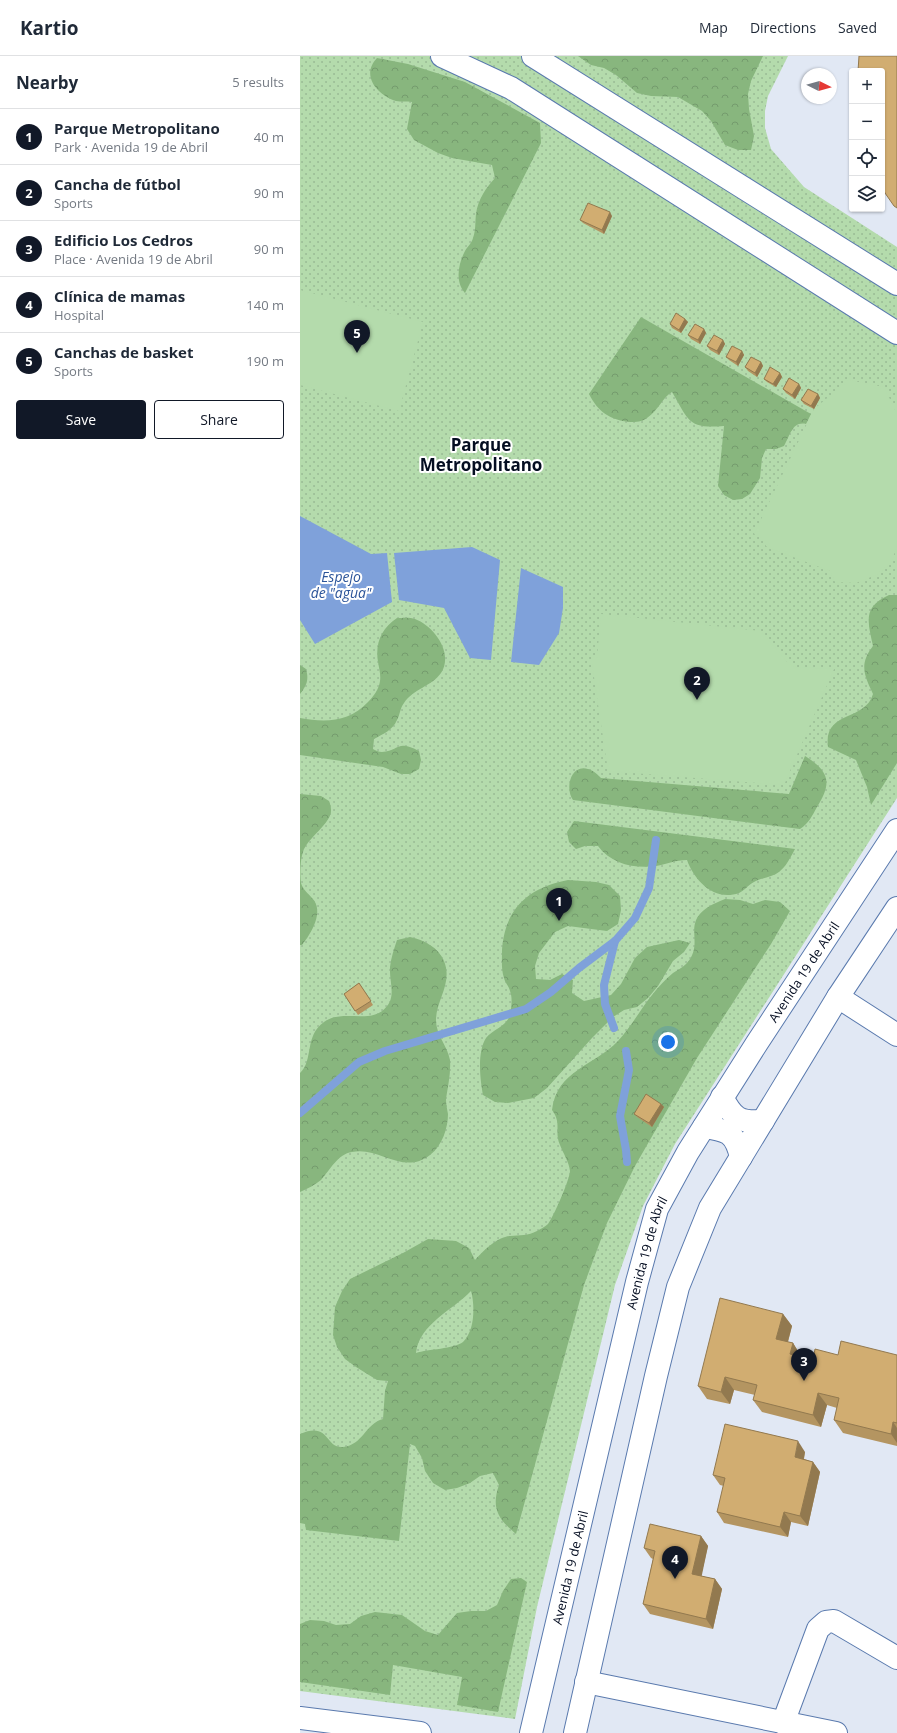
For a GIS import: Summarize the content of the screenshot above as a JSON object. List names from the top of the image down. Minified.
{"streets":{"street":["Avenida 19 de Abril"]},"districts":["Parque Metropolitano"],"water":["Espejo de \"agua\""],"north":"right","page":{"header":"Kartio","nav":["Map","Directions","Saved"],"heading":["Nearby","5 results"],"map_buttons":["+","−"],"list":[{"mark":"1","name":"Parque Metropolitano","note":"Park · Avenida 19 de Abril","value":"40 m"},{"mark":"2","name":"Cancha de fútbol","note":"Sports","value":"90 m"},{"mark":"3","name":"Edificio Los Cedros","note":"Place · Avenida 19 de Abril","value":"90 m"},{"mark":"4","name":"Clínica de mamas","note":"Hospital","value":"140 m"},{"mark":"5","name":"Canchas de basket","note":"Sports","value":"190 m"}],"pins":["5","2","1","3","4"],"buttons":["Save","Share"]}}
